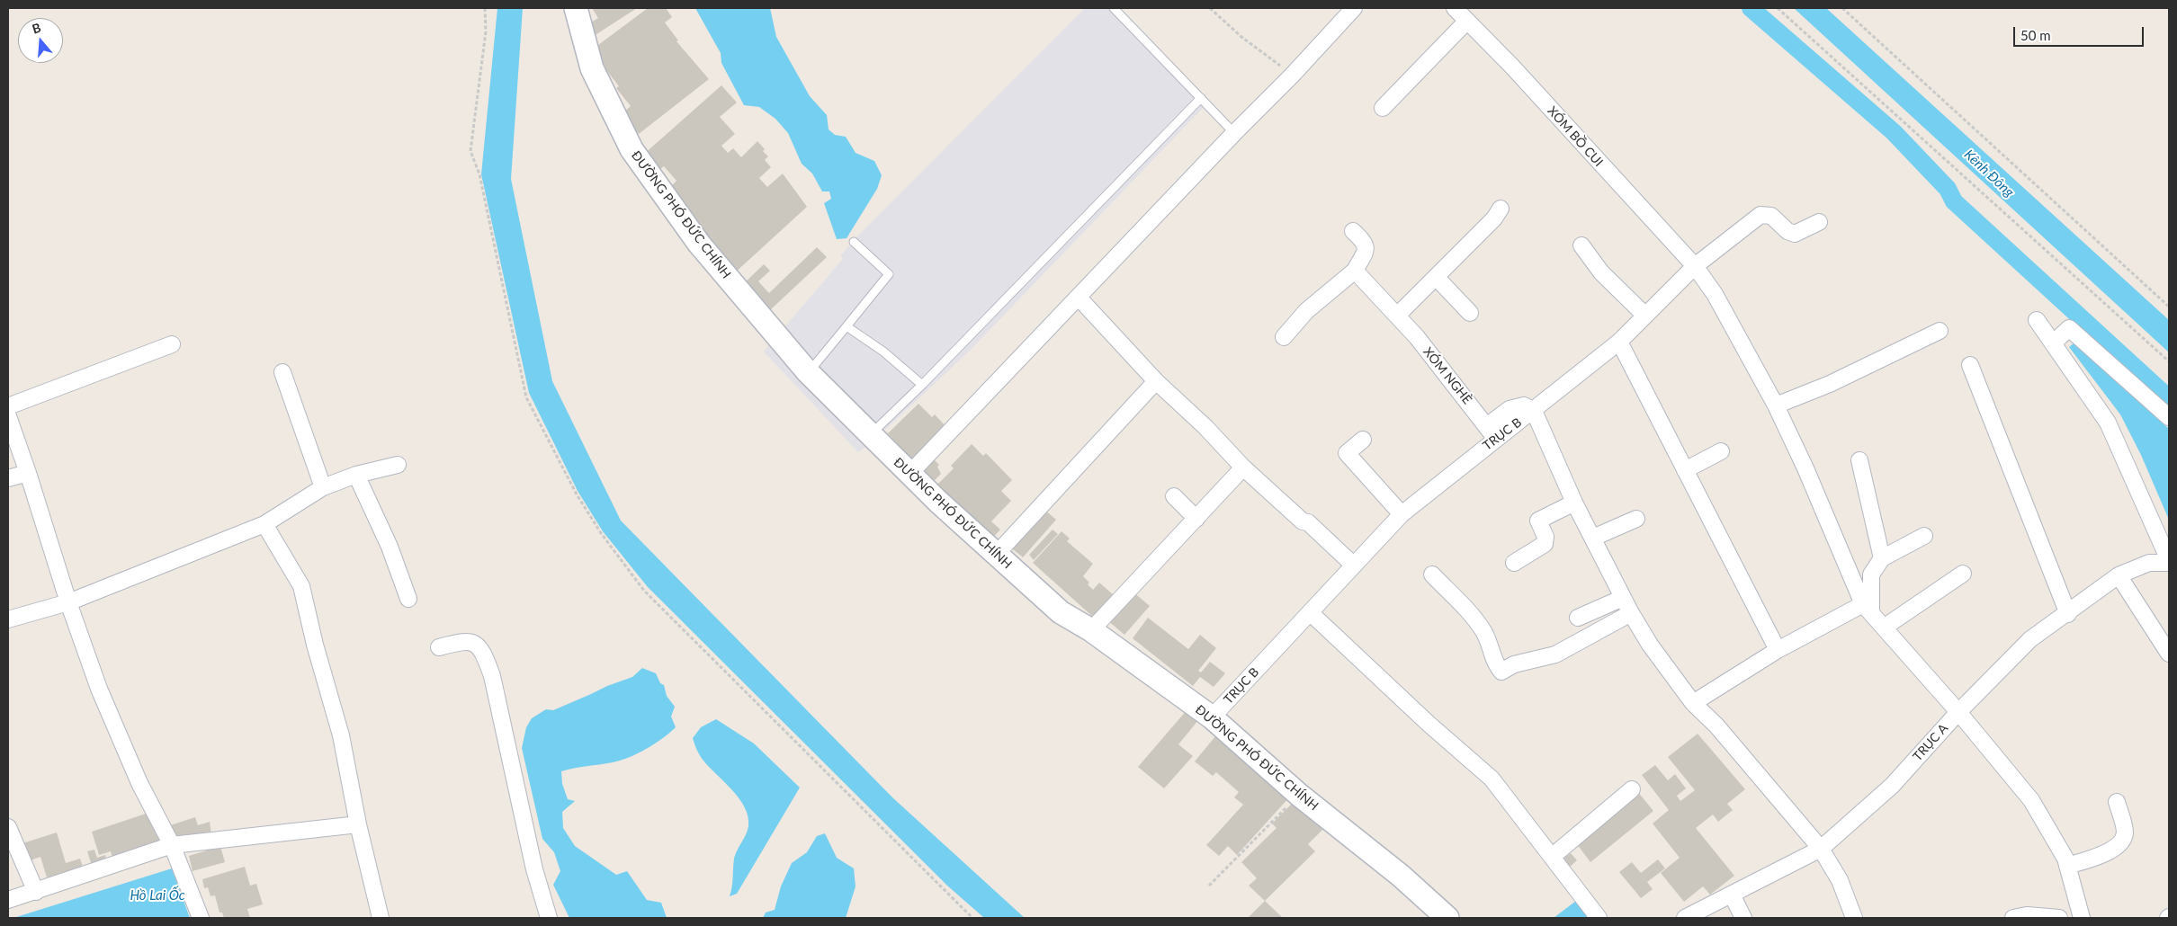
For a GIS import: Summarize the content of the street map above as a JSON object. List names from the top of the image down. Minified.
{"streets":{"main road":["ĐƯỜNG PHÓ ĐỨC CHÍNH"],"street":["XÓM BỒ CUI","XÓM NGHÈ","TRỤC B","TRỤC A"]},"crossings":[["XÓM BỒ CUI","TRỤC B"],["XÓM BỒ CUI","TRỤC A"],["ĐƯỜNG PHÓ ĐỨC CHÍNH","TRỤC B"],["XÓM NGHÈ","TRỤC B"]],"water":["Kênh Đông","Hồ Lai Ốc"],"scale_bar":"50 m","north":"top"}
